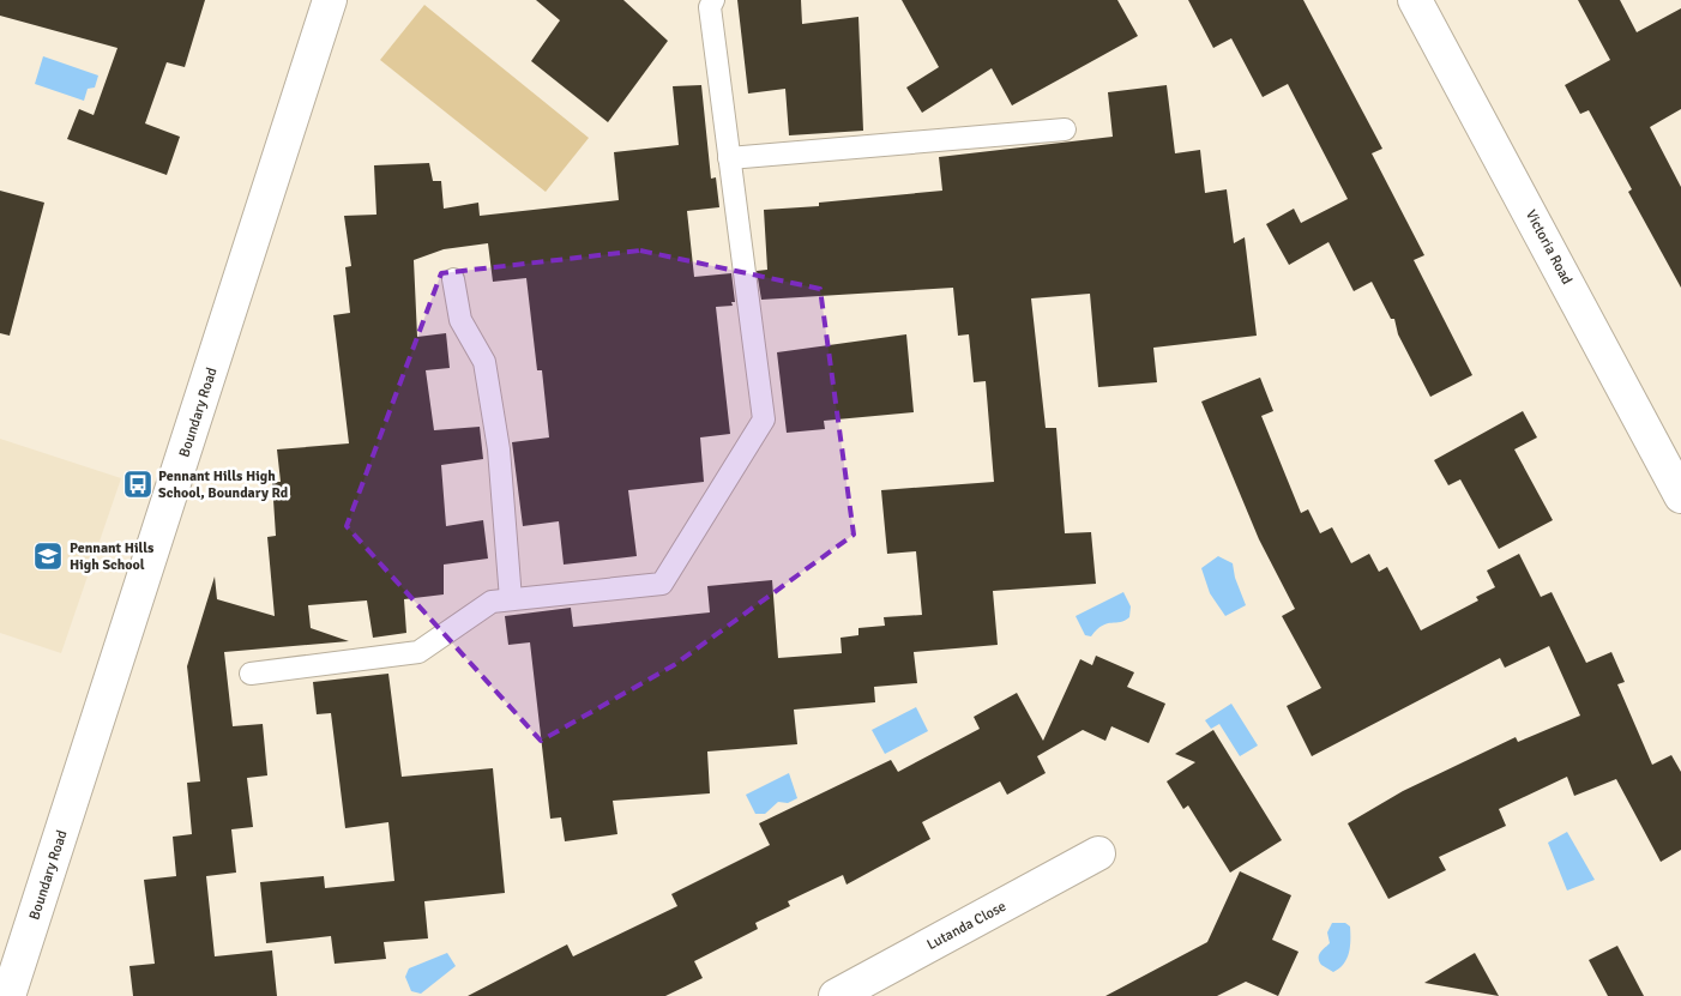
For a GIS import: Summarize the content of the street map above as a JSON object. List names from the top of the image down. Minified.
{"streets":{"main road":["Victoria Road","Boundary Road","Lutanda Close"]},"places":{"bus stop":["Pennant Hills High School, Boundary Rd"],"school or university":["Pennant Hills High School"]}}
